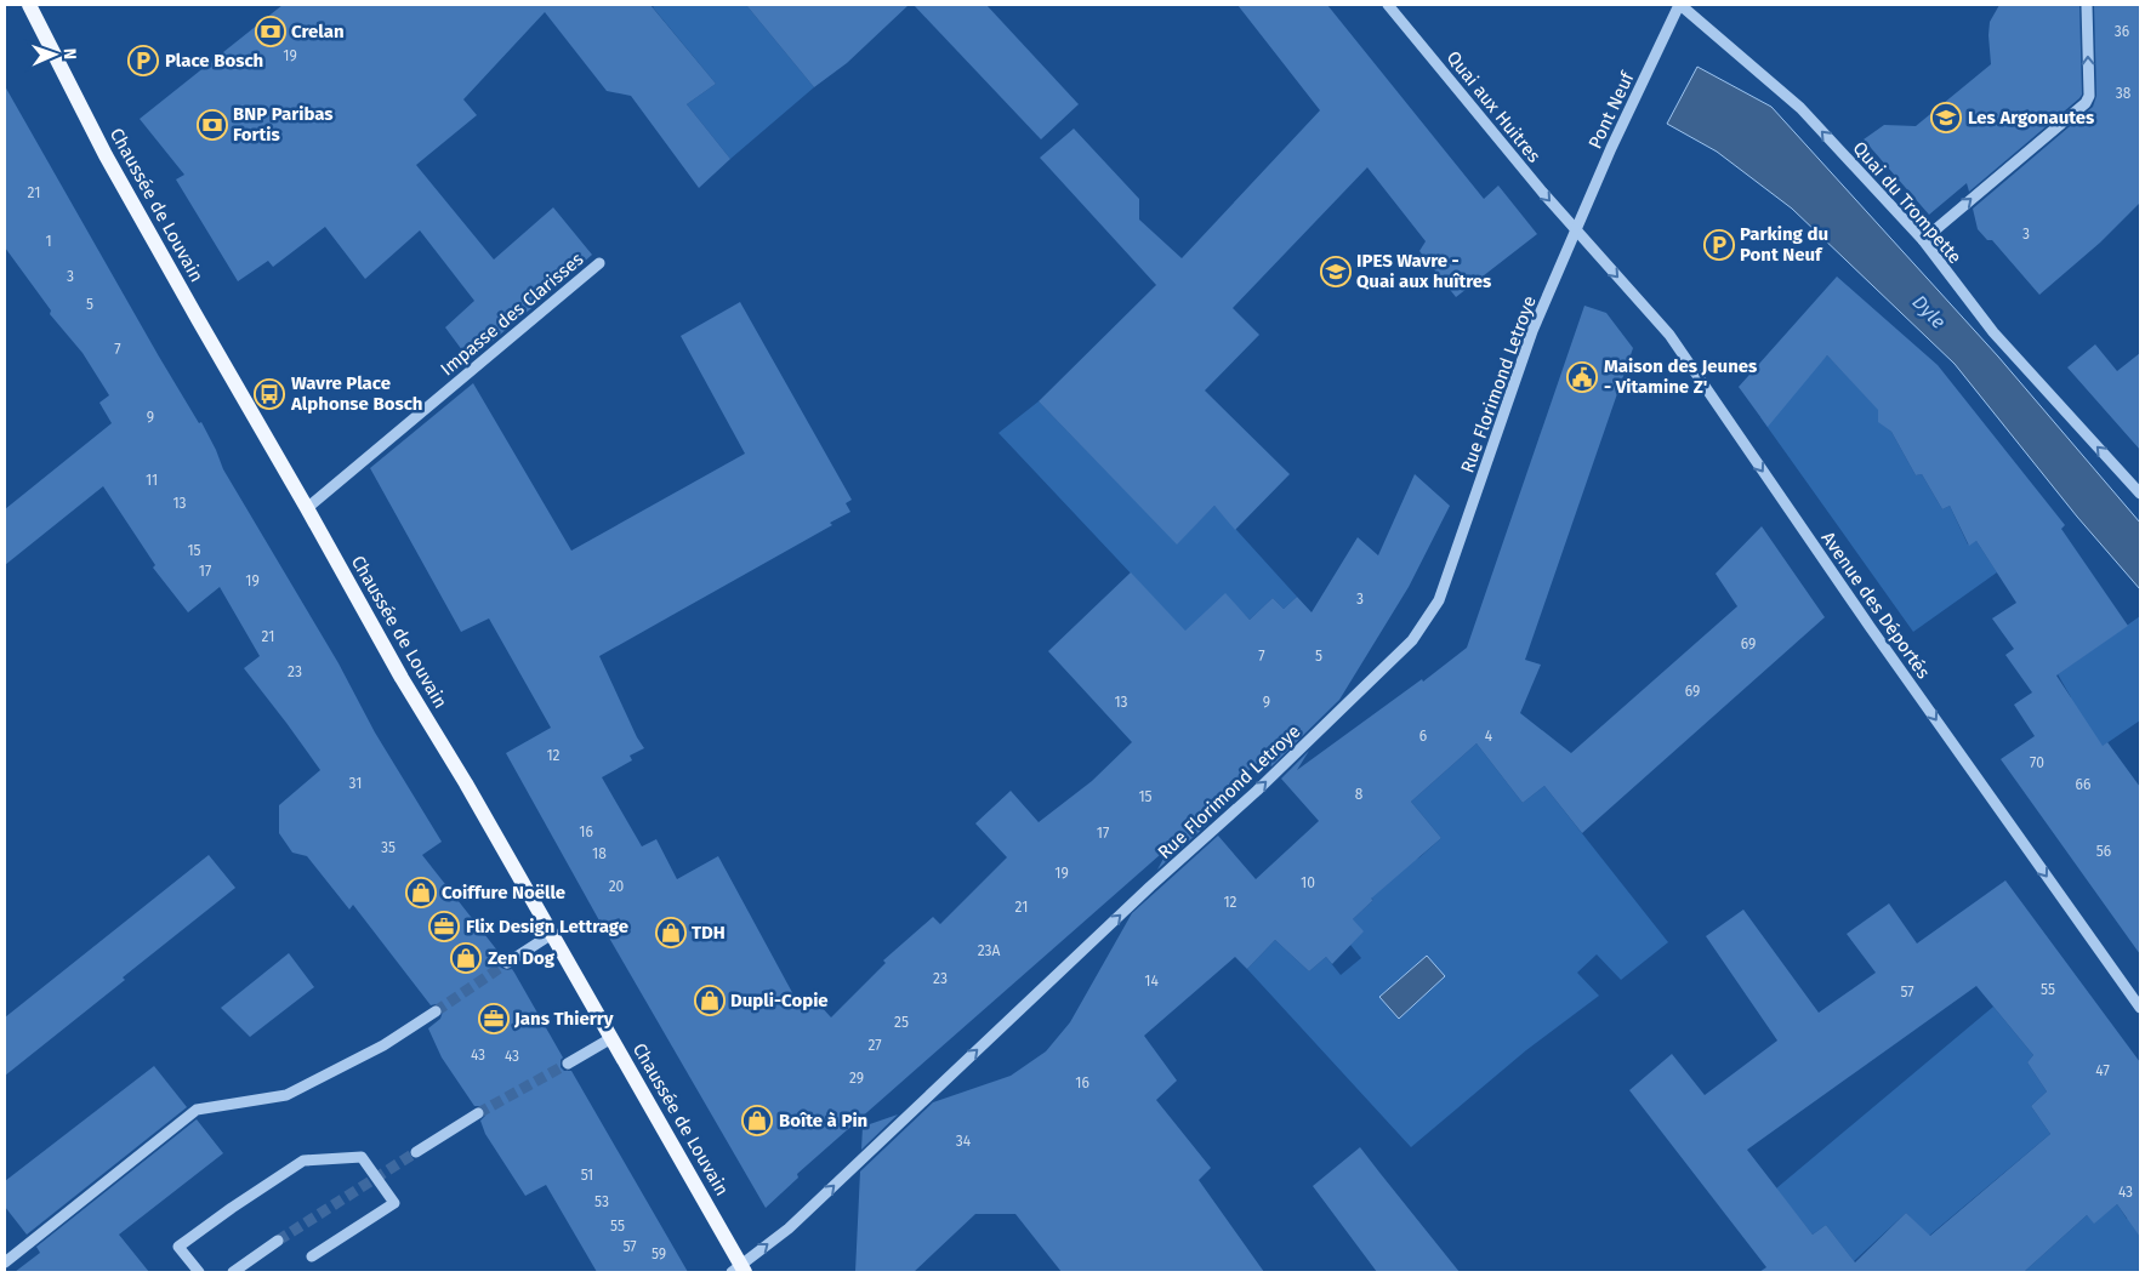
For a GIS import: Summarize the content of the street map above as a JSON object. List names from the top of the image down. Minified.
{"streets":{"main road":["Chaussée de Louvain"],"street":["Quai aux Huitres","Pont Neuf","Quai du Trompette","Impasse des Clarisses","Rue Florimond Letroye","Avenue des Déportés"]},"crossings":[["Quai aux Huitres","Pont Neuf"],["Quai aux Huitres","Rue Florimond Letroye"],["Quai aux Huitres","Avenue des Déportés"],["Pont Neuf","Quai du Trompette"],["Pont Neuf","Rue Florimond Letroye"],["Pont Neuf","Avenue des Déportés"],["Chaussée de Louvain","Impasse des Clarisses"],["Chaussée de Louvain","Rue Florimond Letroye"],["Rue Florimond Letroye","Avenue des Déportés"]],"one_way":["Quai aux Huitres","Quai du Trompette","Rue Florimond Letroye","Avenue des Déportés"],"water":["Dyle"],"places":{"bank":["Crelan","BNP Paribas Fortis"],"parking":["Place Bosch","Parking du Pont Neuf"],"school or university":["Les Argonautes","IPES Wavre - Quai aux huîtres"],"public building":["Maison des Jeunes - Vitamine Z'"],"bus stop":["Wavre Place Alphonse Bosch"],"shop":["Coiffure Noëlle","TDH","Zen Dog","Dupli-Copie","Boîte à Pin"],"office":["Flix Design Lettrage","Jans Thierry"]},"house_numbers":["36","19","38","21","3","1","3","5","7","9","11","13","15","17","19","3","21","69","7","5","23","69","13","9","6","4","12","70","31","66","8","15","16","17","35","56","18","19","10","20","12","21","23A","23","14","55","57","25","27","43","43","47","29","16","34","51","43","53","55","57","59"],"north":"right"}
